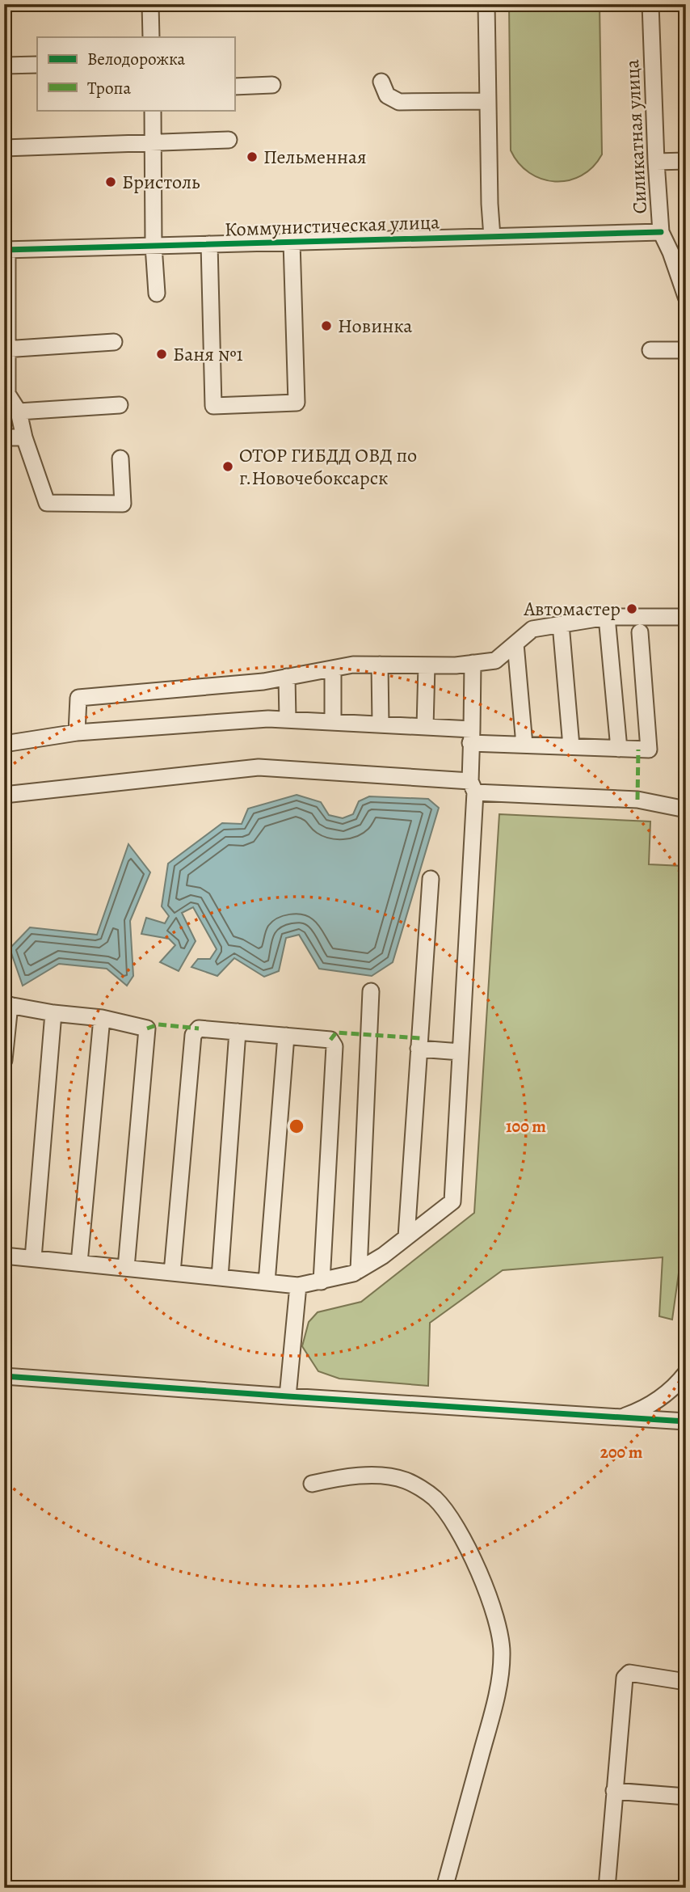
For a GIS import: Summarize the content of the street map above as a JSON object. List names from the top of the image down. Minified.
{"streets":{"street":["Силикатная улица","Коммунистическая улица"]},"crossings":[["Силикатная улица","Коммунистическая улица"]],"places":["Пельменная","Бристоль","Новинка","Баня №1","ОТОР ГИБДД ОВД по г.Новочебоксарск","Автомастер"],"legend":["Велодорожка","Тропа"],"rings":["100 m","200 m"]}
